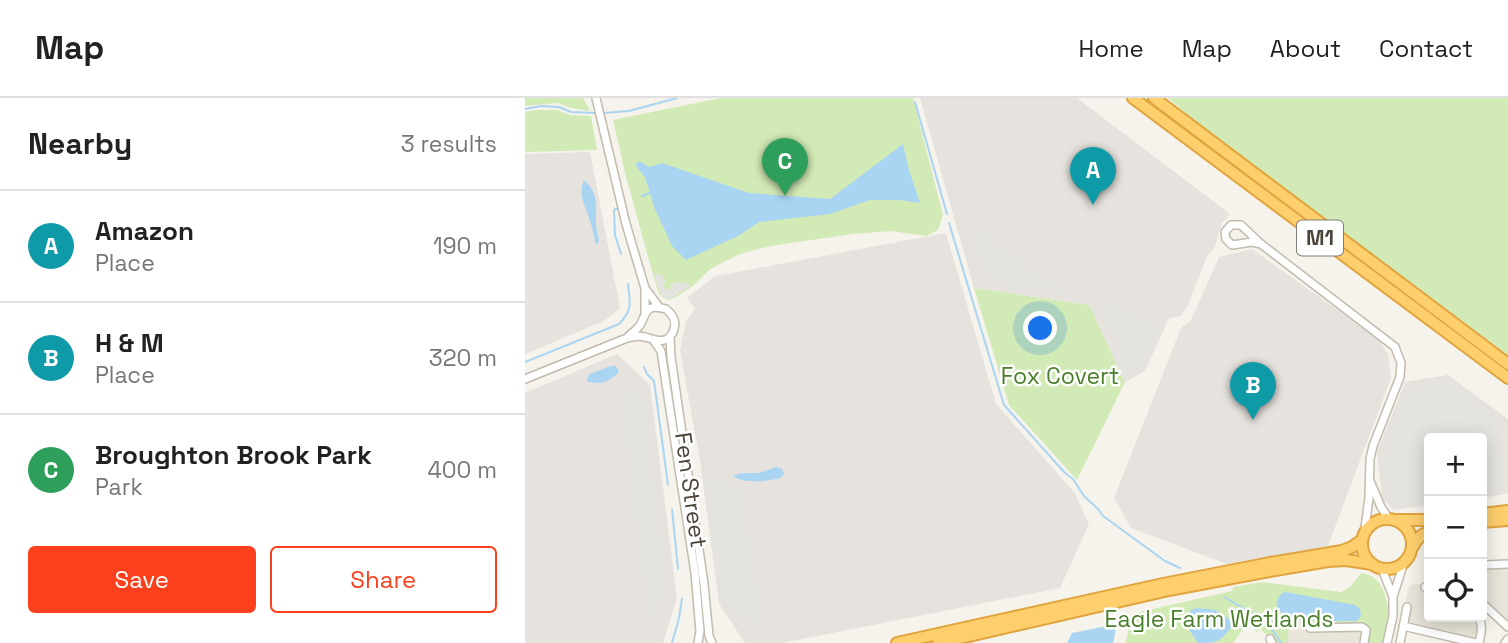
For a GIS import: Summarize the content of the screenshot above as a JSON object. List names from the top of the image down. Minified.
{"streets":{"highway":["M1"],"street":["Fen Street"]},"parks":["Fox Covert","Eagle Farm Wetlands"],"page":{"header":"Map","nav":["Home","Map","About","Contact"],"heading":["Nearby","3 results"],"pins":["C","A","B"],"list":[{"mark":"A","name":"Amazon","note":"Place","value":"190 m"},{"mark":"B","name":"H & M","note":"Place","value":"320 m"},{"mark":"C","name":"Broughton Brook Park","note":"Park","value":"400 m"}],"map_buttons":["+","−"],"buttons":["Save","Share"]}}
